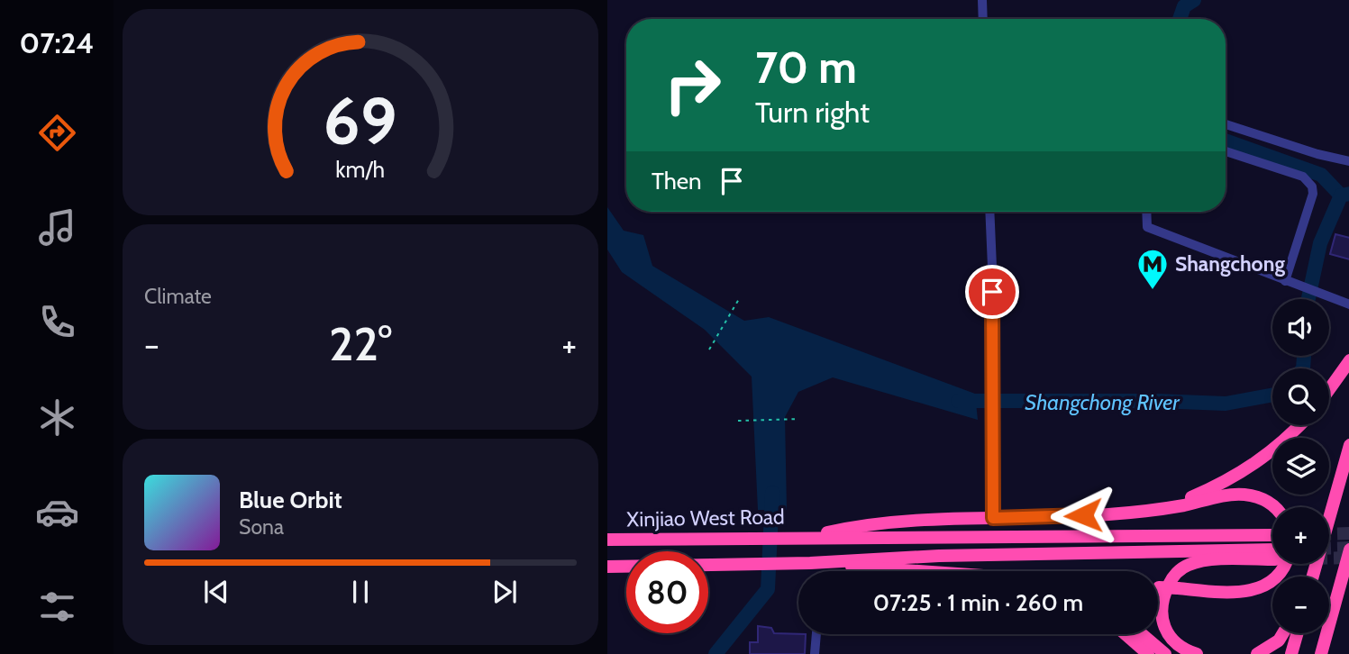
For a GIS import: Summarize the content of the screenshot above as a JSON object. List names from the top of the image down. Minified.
{"streets":{"highway":["Xinjiao West Road"]},"water":["Shangchong River"],"places":{"metro station":["Shangchong"]},"page":{"tabs":"07:24","turn":["70 m","Turn right"],"then":"Then","tile":"Climate","map_buttons":["+","−"],"heat":["−","22°","+"],"song":["Blue Orbit","Sona"],"limit":"80","trip":"07:25 · 1 min · 260 m","gauge":["69","km/h"]}}
